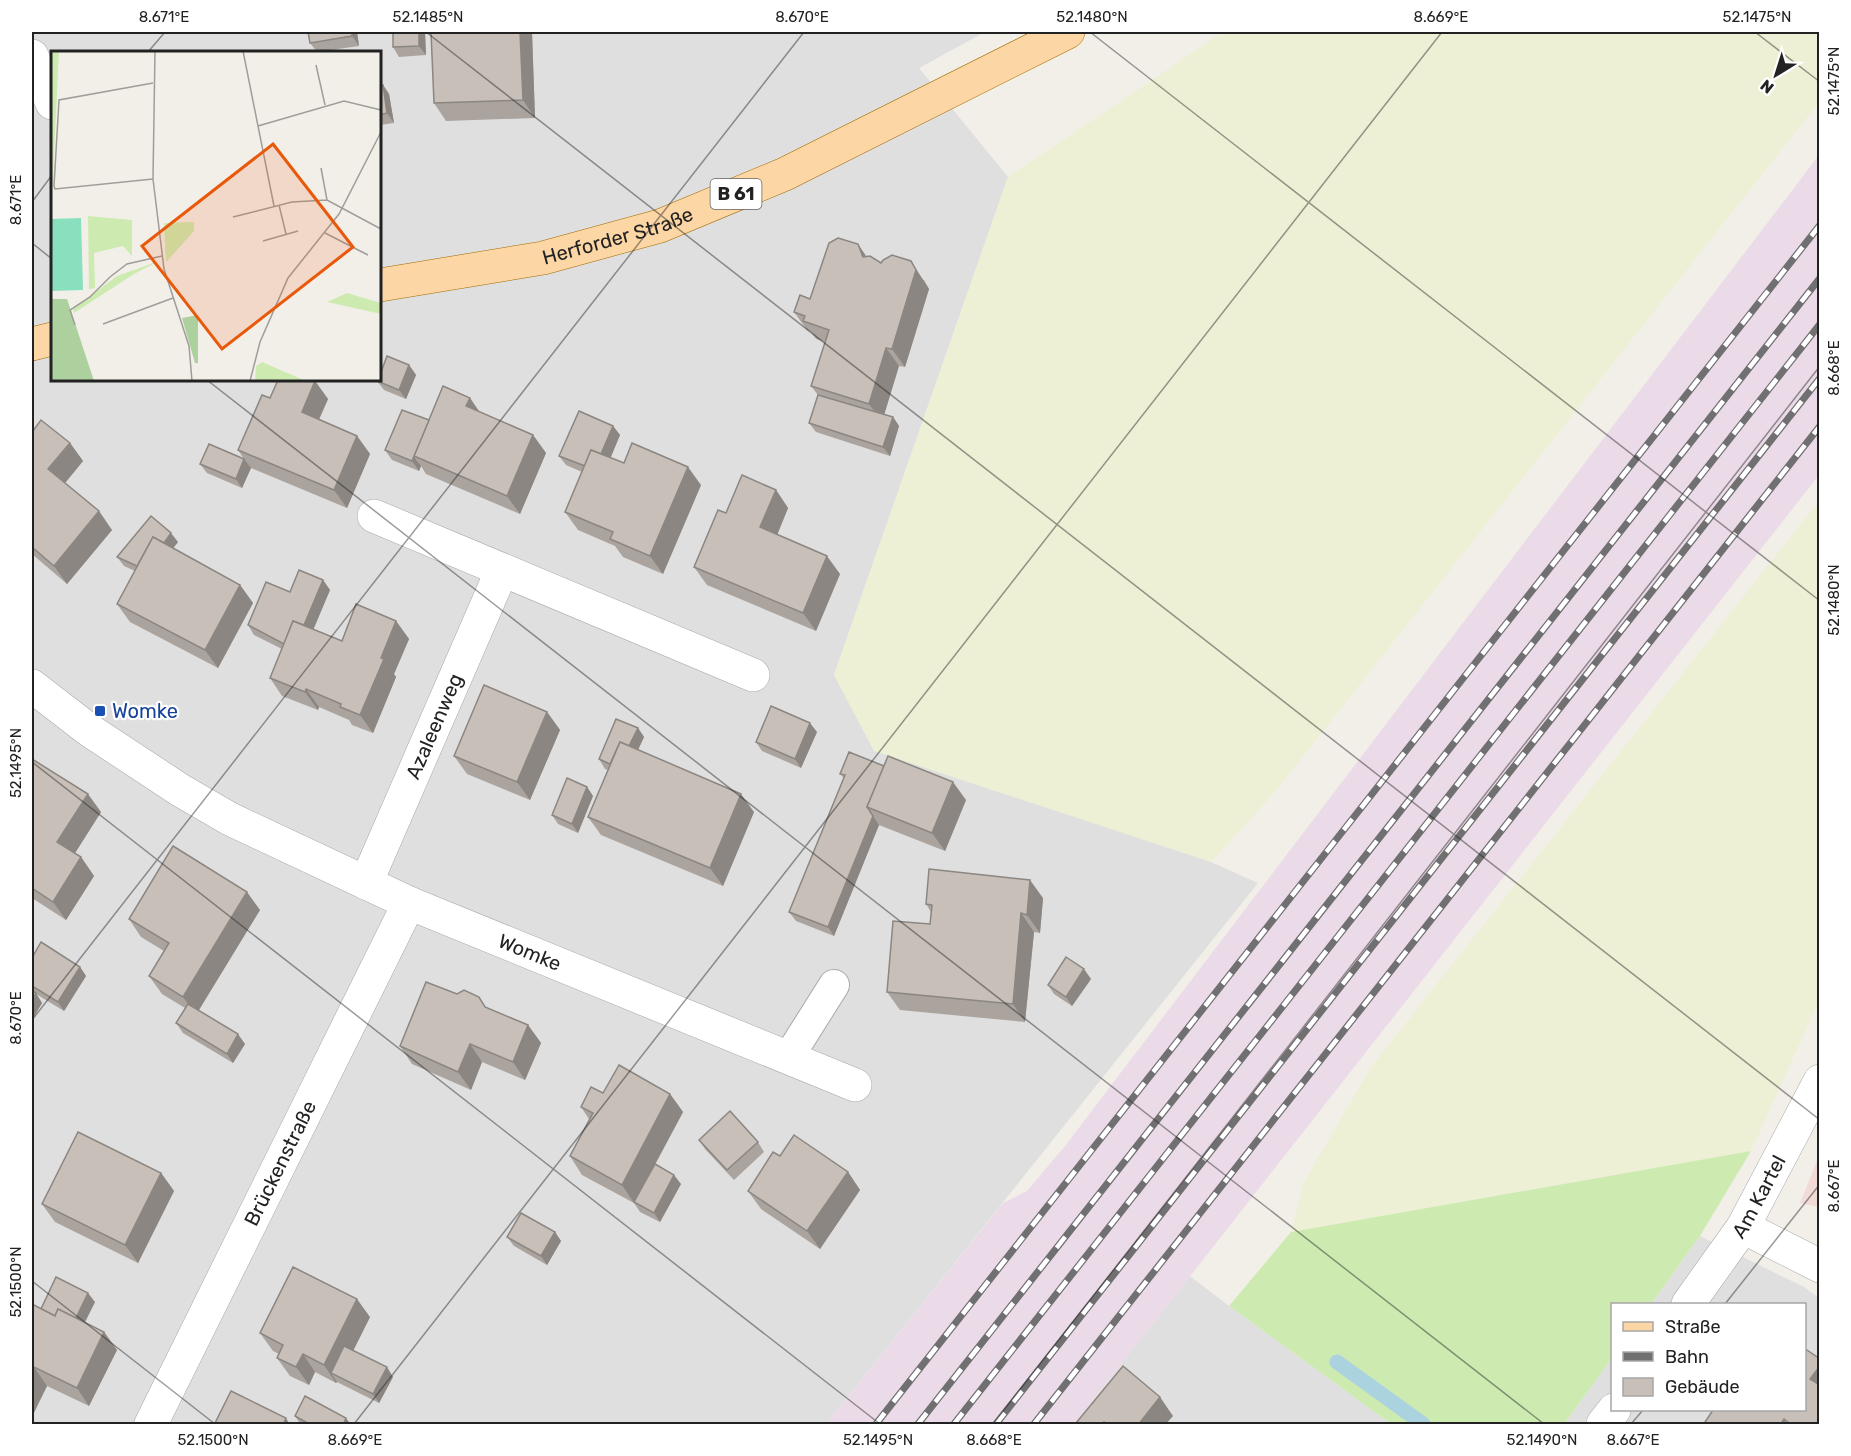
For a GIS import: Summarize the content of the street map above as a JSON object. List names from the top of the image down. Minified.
{"streets":{"main road":["B 61","Herforder Straße"],"street":["Azaleenweg","Womke","Brückenstraße","Am Kartel"]},"crossings":[["Azaleenweg","Womke"],["Womke","Brückenstraße"]],"places":{"transit":["Womke"]},"legend":["Straße","Bahn","Gebäude"],"north":"bottom left","coordinates":["8.671°E","52.1485°N","8.670°E","52.1480°N","8.669°E","52.1475°N","8.668°E","52.1495°N","8.667°E","52.1500°N","52.1490°N"]}
